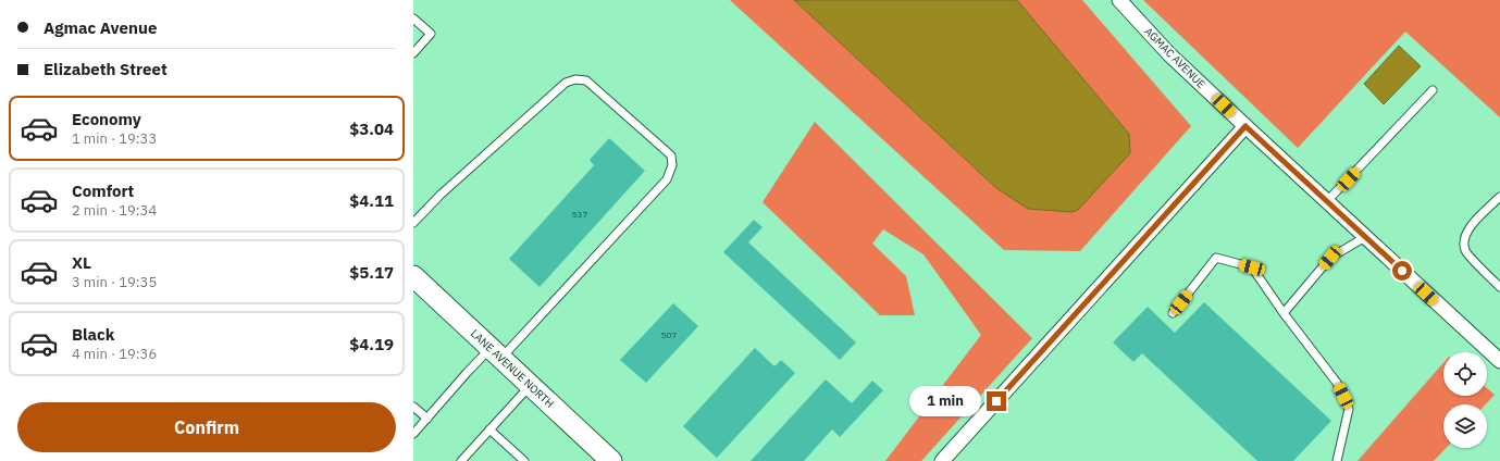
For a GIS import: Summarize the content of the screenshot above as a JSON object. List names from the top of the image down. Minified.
{"streets":{"main road":["LANE AVENUE NORTH"],"street":["AGMAC AVENUE"]},"house_numbers":["537","507"],"page":{"banner":["Agmac Avenue","Elizabeth Street"],"list":[{"name":"Economy","note":"1 min · 19:33","value":"$3.04"},{"name":"Comfort","note":"2 min · 19:34","value":"$4.11"},{"name":"XL","note":"3 min · 19:35","value":"$5.17"},{"name":"Black","note":"4 min · 19:36","value":"$4.19"}],"bubble":"1 min","buttons":"Confirm"}}
